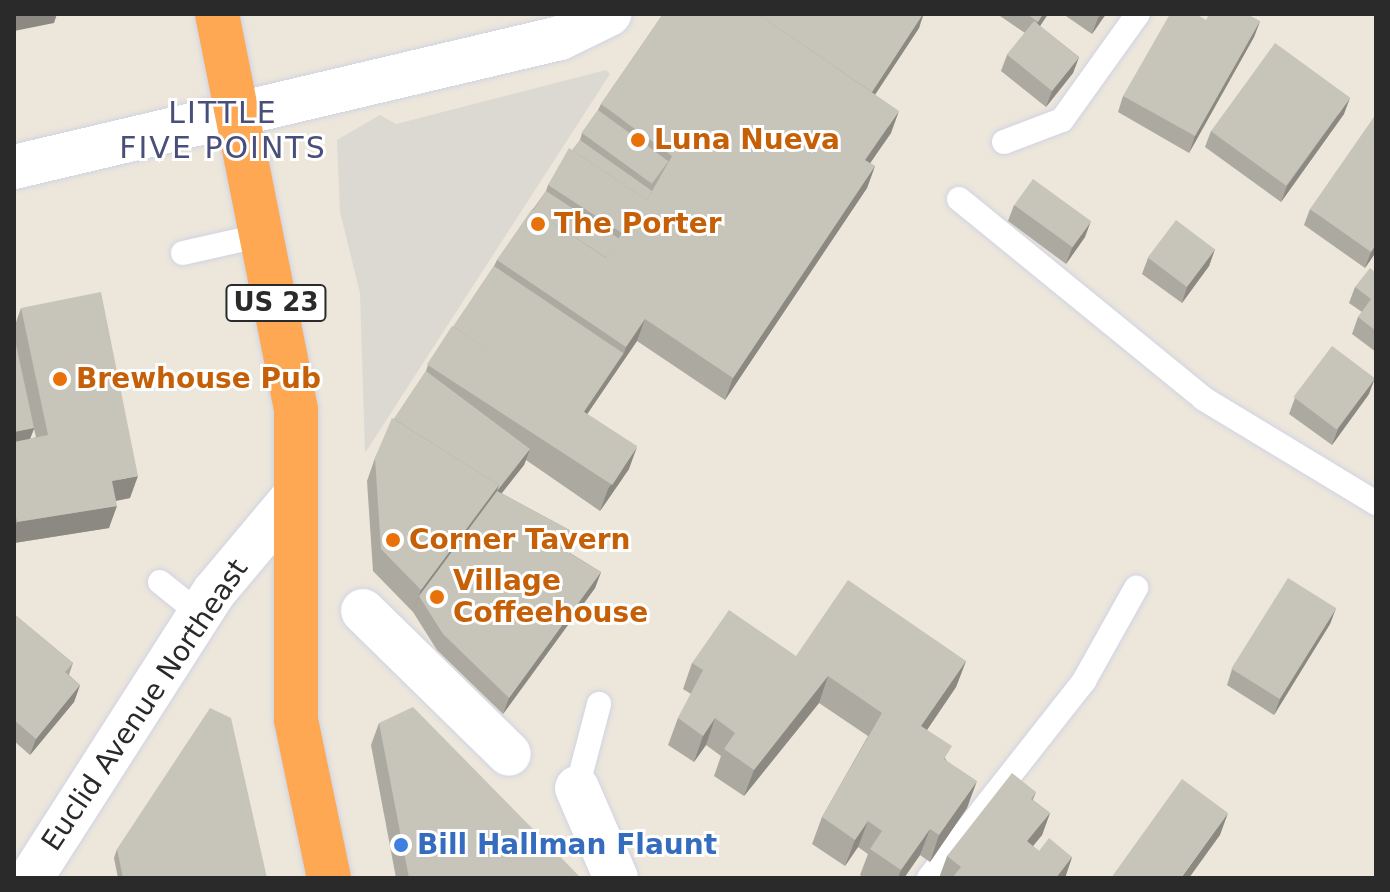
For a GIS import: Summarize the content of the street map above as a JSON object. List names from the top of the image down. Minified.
{"streets":{"highway":["US 23"],"street":["Euclid Avenue Northeast"]},"crossings":[["US 23","Euclid Avenue Northeast"]],"districts":["LITTLE FIVE POINTS"],"places":["Luna Nueva","The Porter","Brewhouse Pub","Corner Tavern","Village Coffeehouse","Bill Hallman Flaunt"]}
